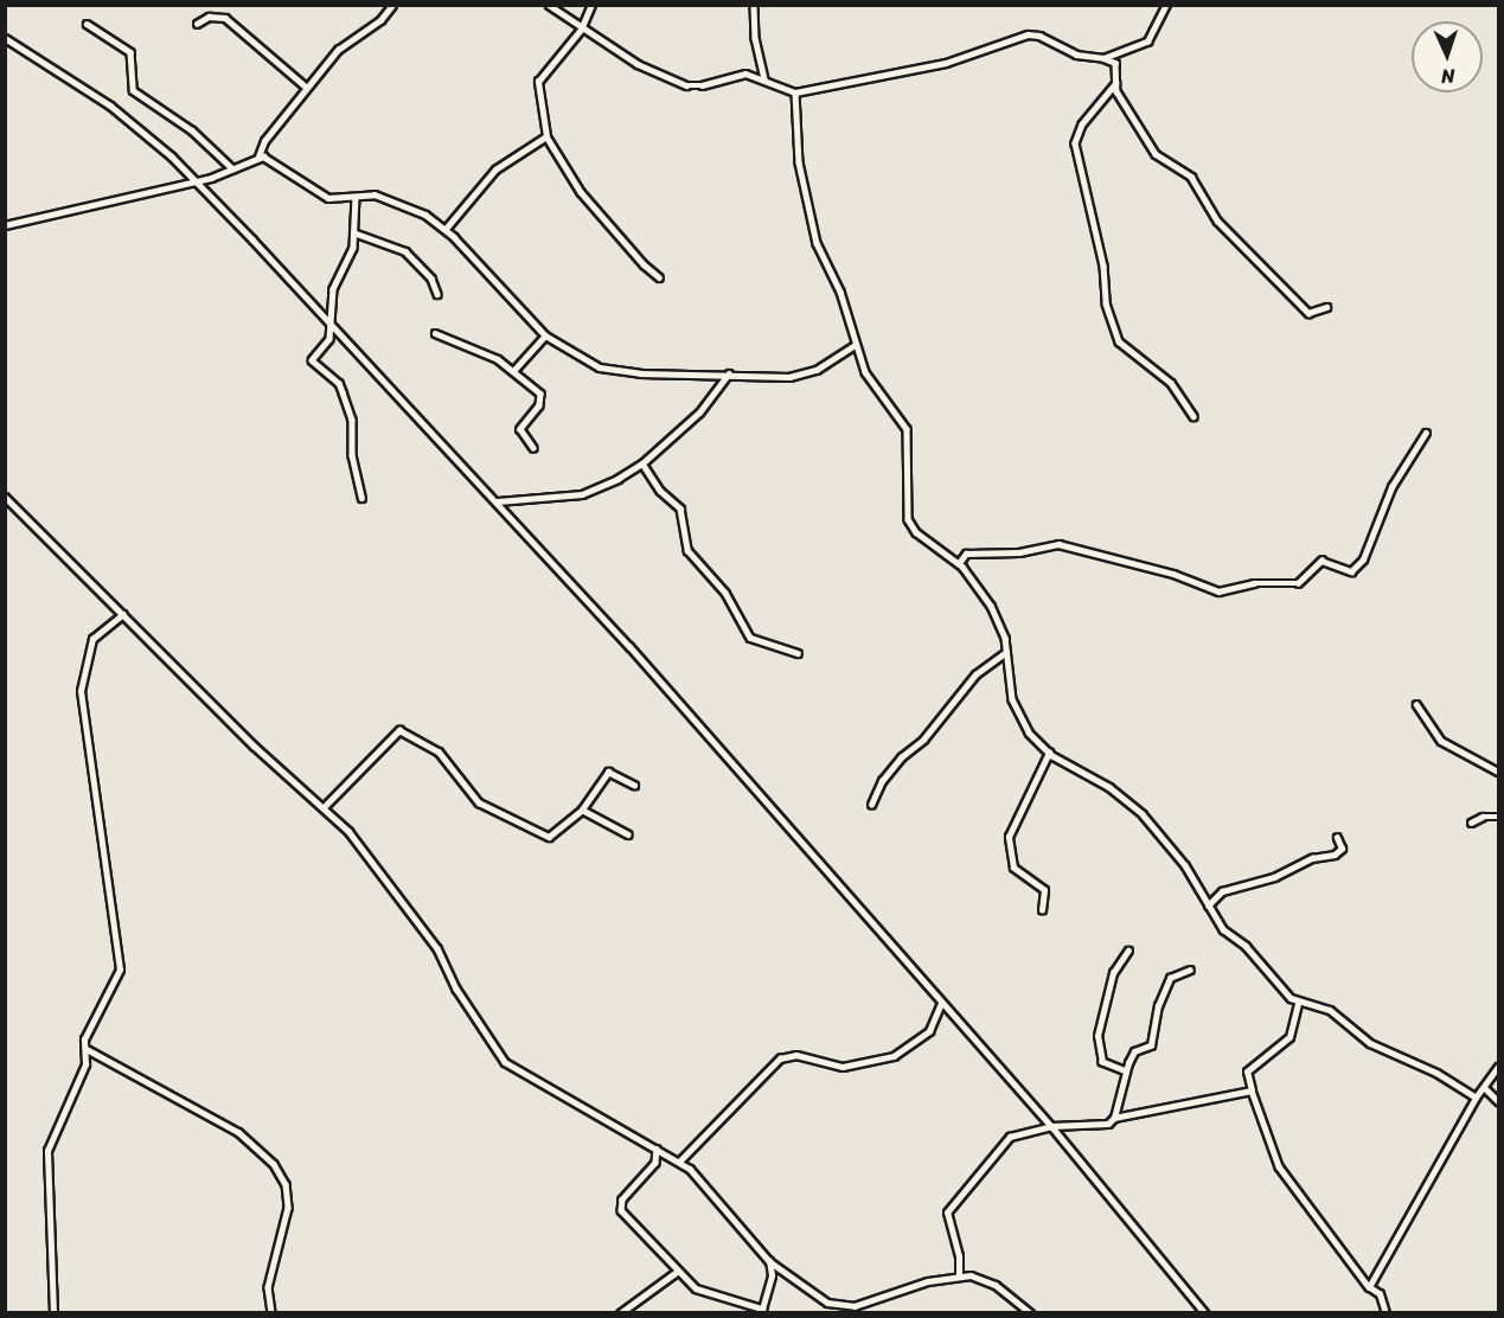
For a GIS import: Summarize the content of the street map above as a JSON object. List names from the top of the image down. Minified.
{"north":"bottom"}
